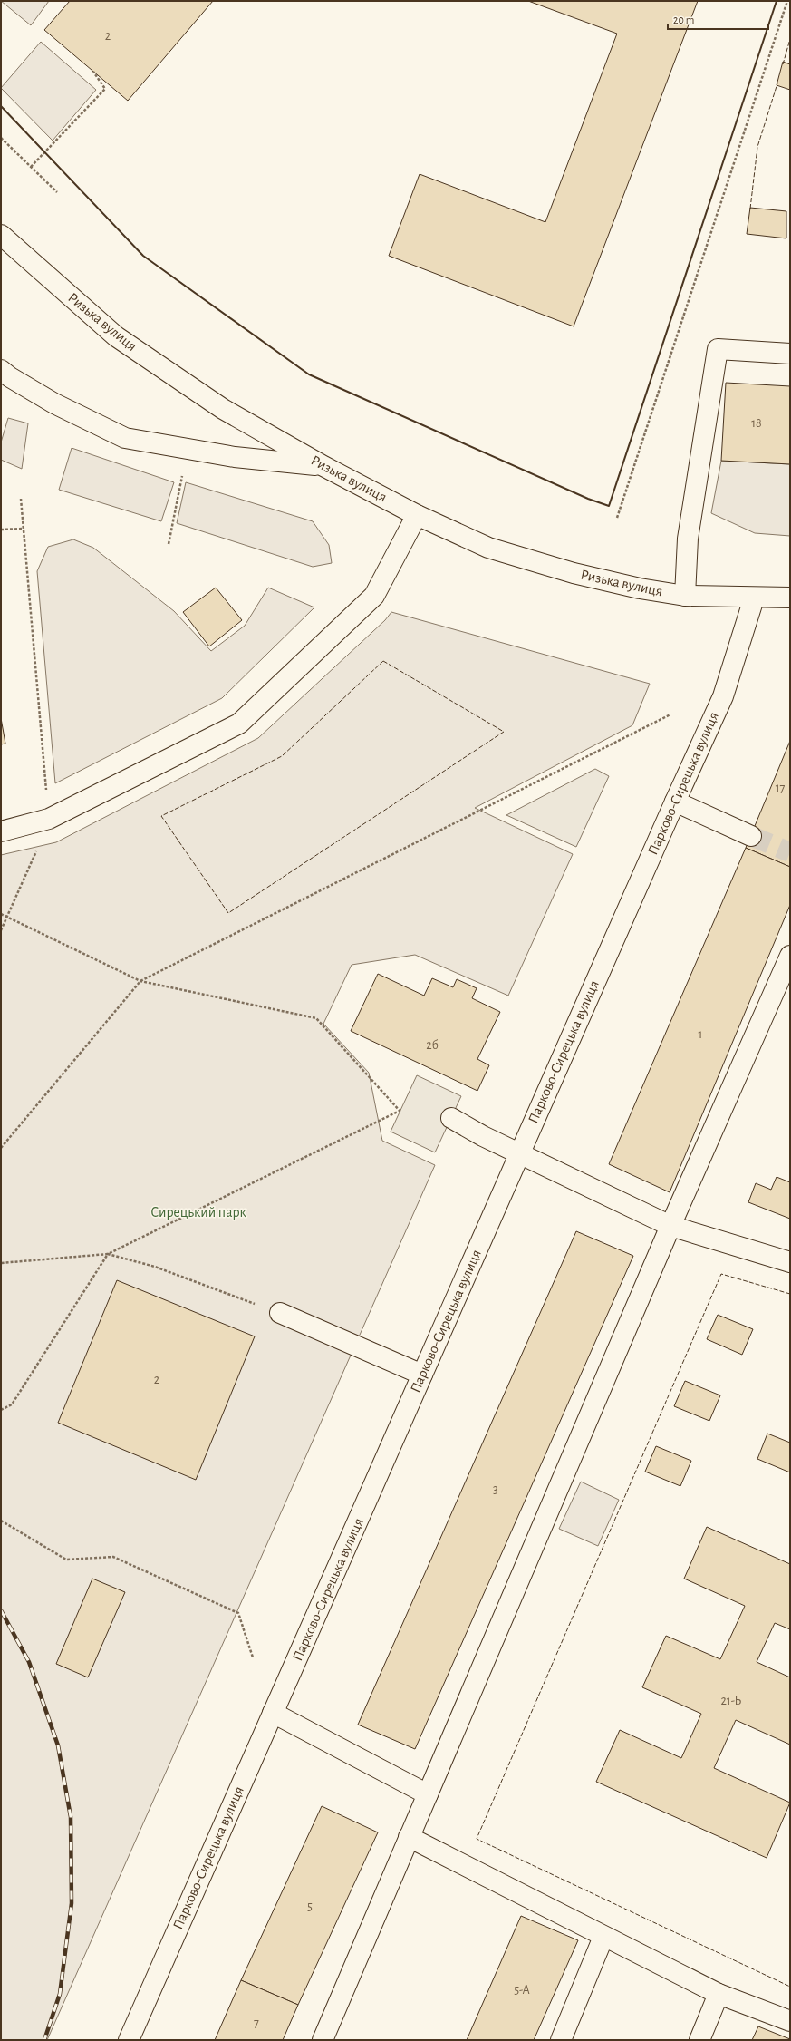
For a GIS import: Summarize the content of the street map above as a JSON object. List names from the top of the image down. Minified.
{"streets":{"street":["Ризька вулиця","Парково-Сирецька вулиця"]},"crossings":[["Ризька вулиця","Парково-Сирецька вулиця"]],"parks":["Сирецький парк"],"house_numbers":["2","18","17","1","2б","2","3","21-Б","5","5-А","7"],"scale_bar":"20 m"}
